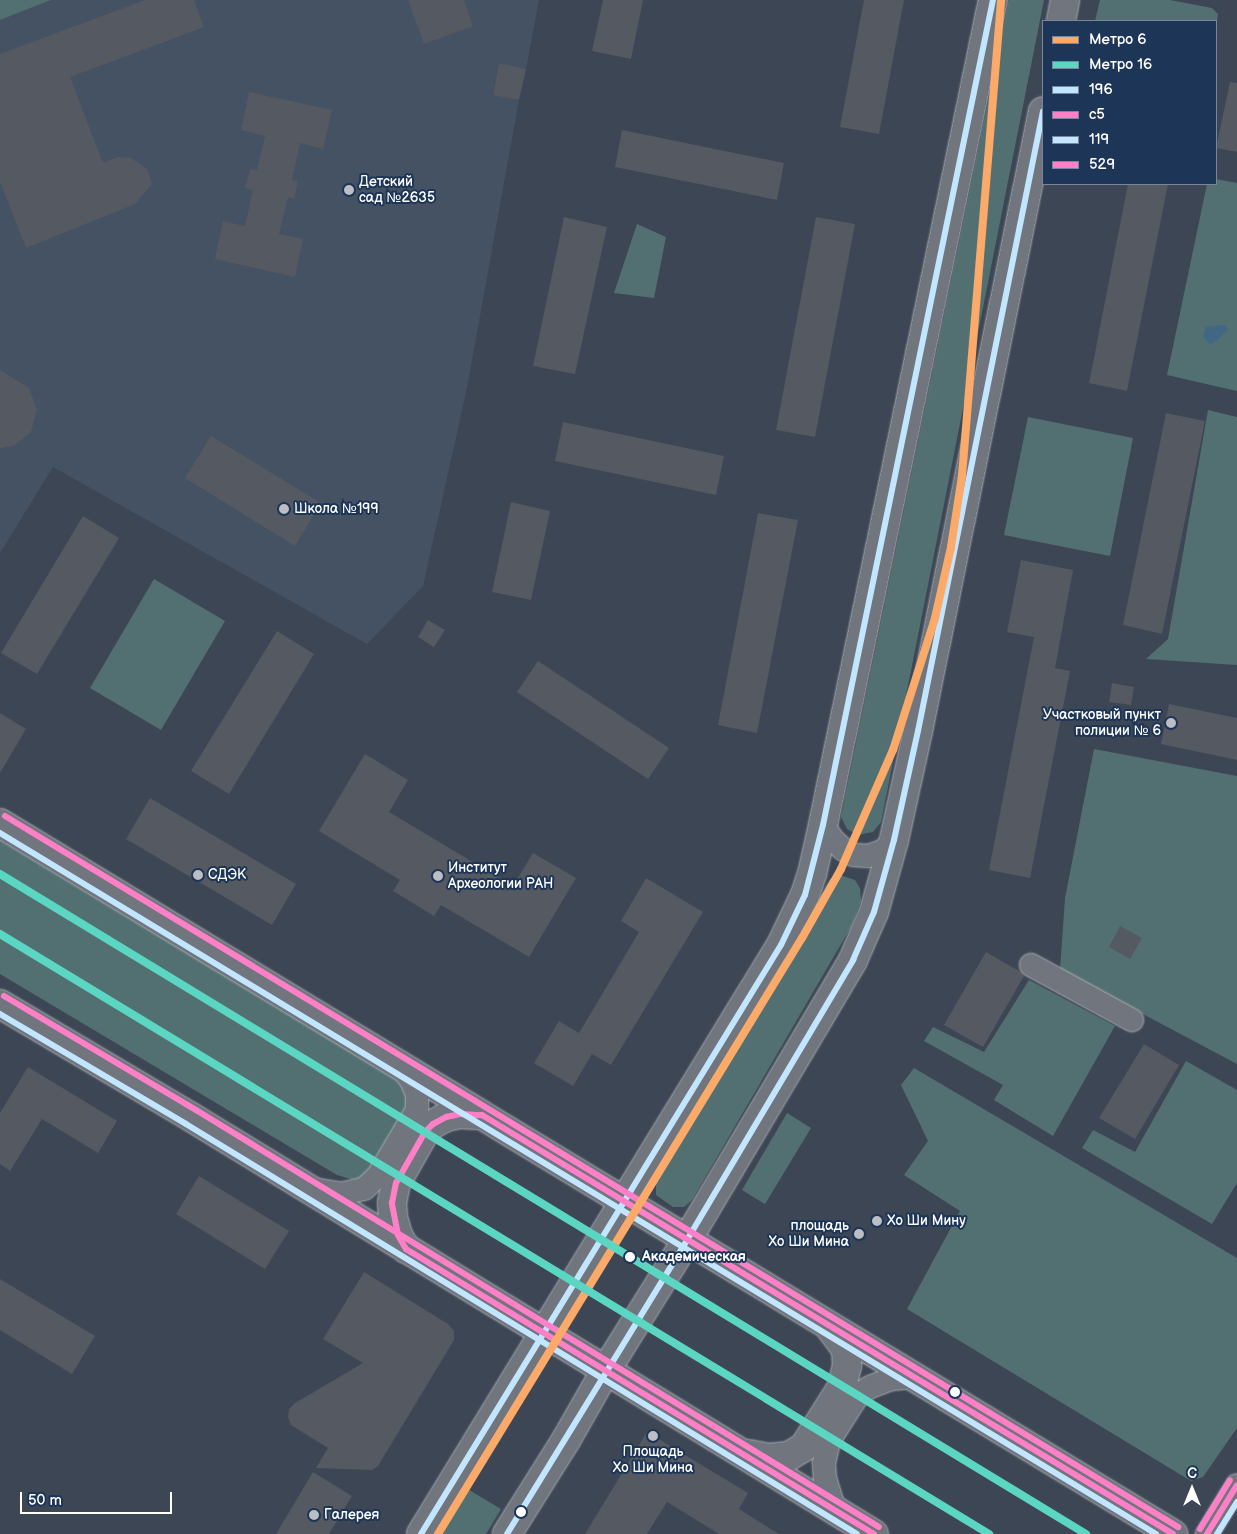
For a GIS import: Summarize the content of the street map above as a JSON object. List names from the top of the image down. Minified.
{"places":["Детский сад №2635","Школа №199","Участковый пункт полиции № 6","СДЭК","Институт Археологии РАН","Хо Ши Мину","площадь Хо Ши Мина","Академическая","Площадь Хо Ши Мина","Галерея"],"lines":["metro line 6","transit line 196","transit line 529","transit line 119","metro line 16","transit line с5"],"legend":["Метро 6","Метро 16","196","с5","119","529"],"scale_bar":"50 m","north":"top"}
